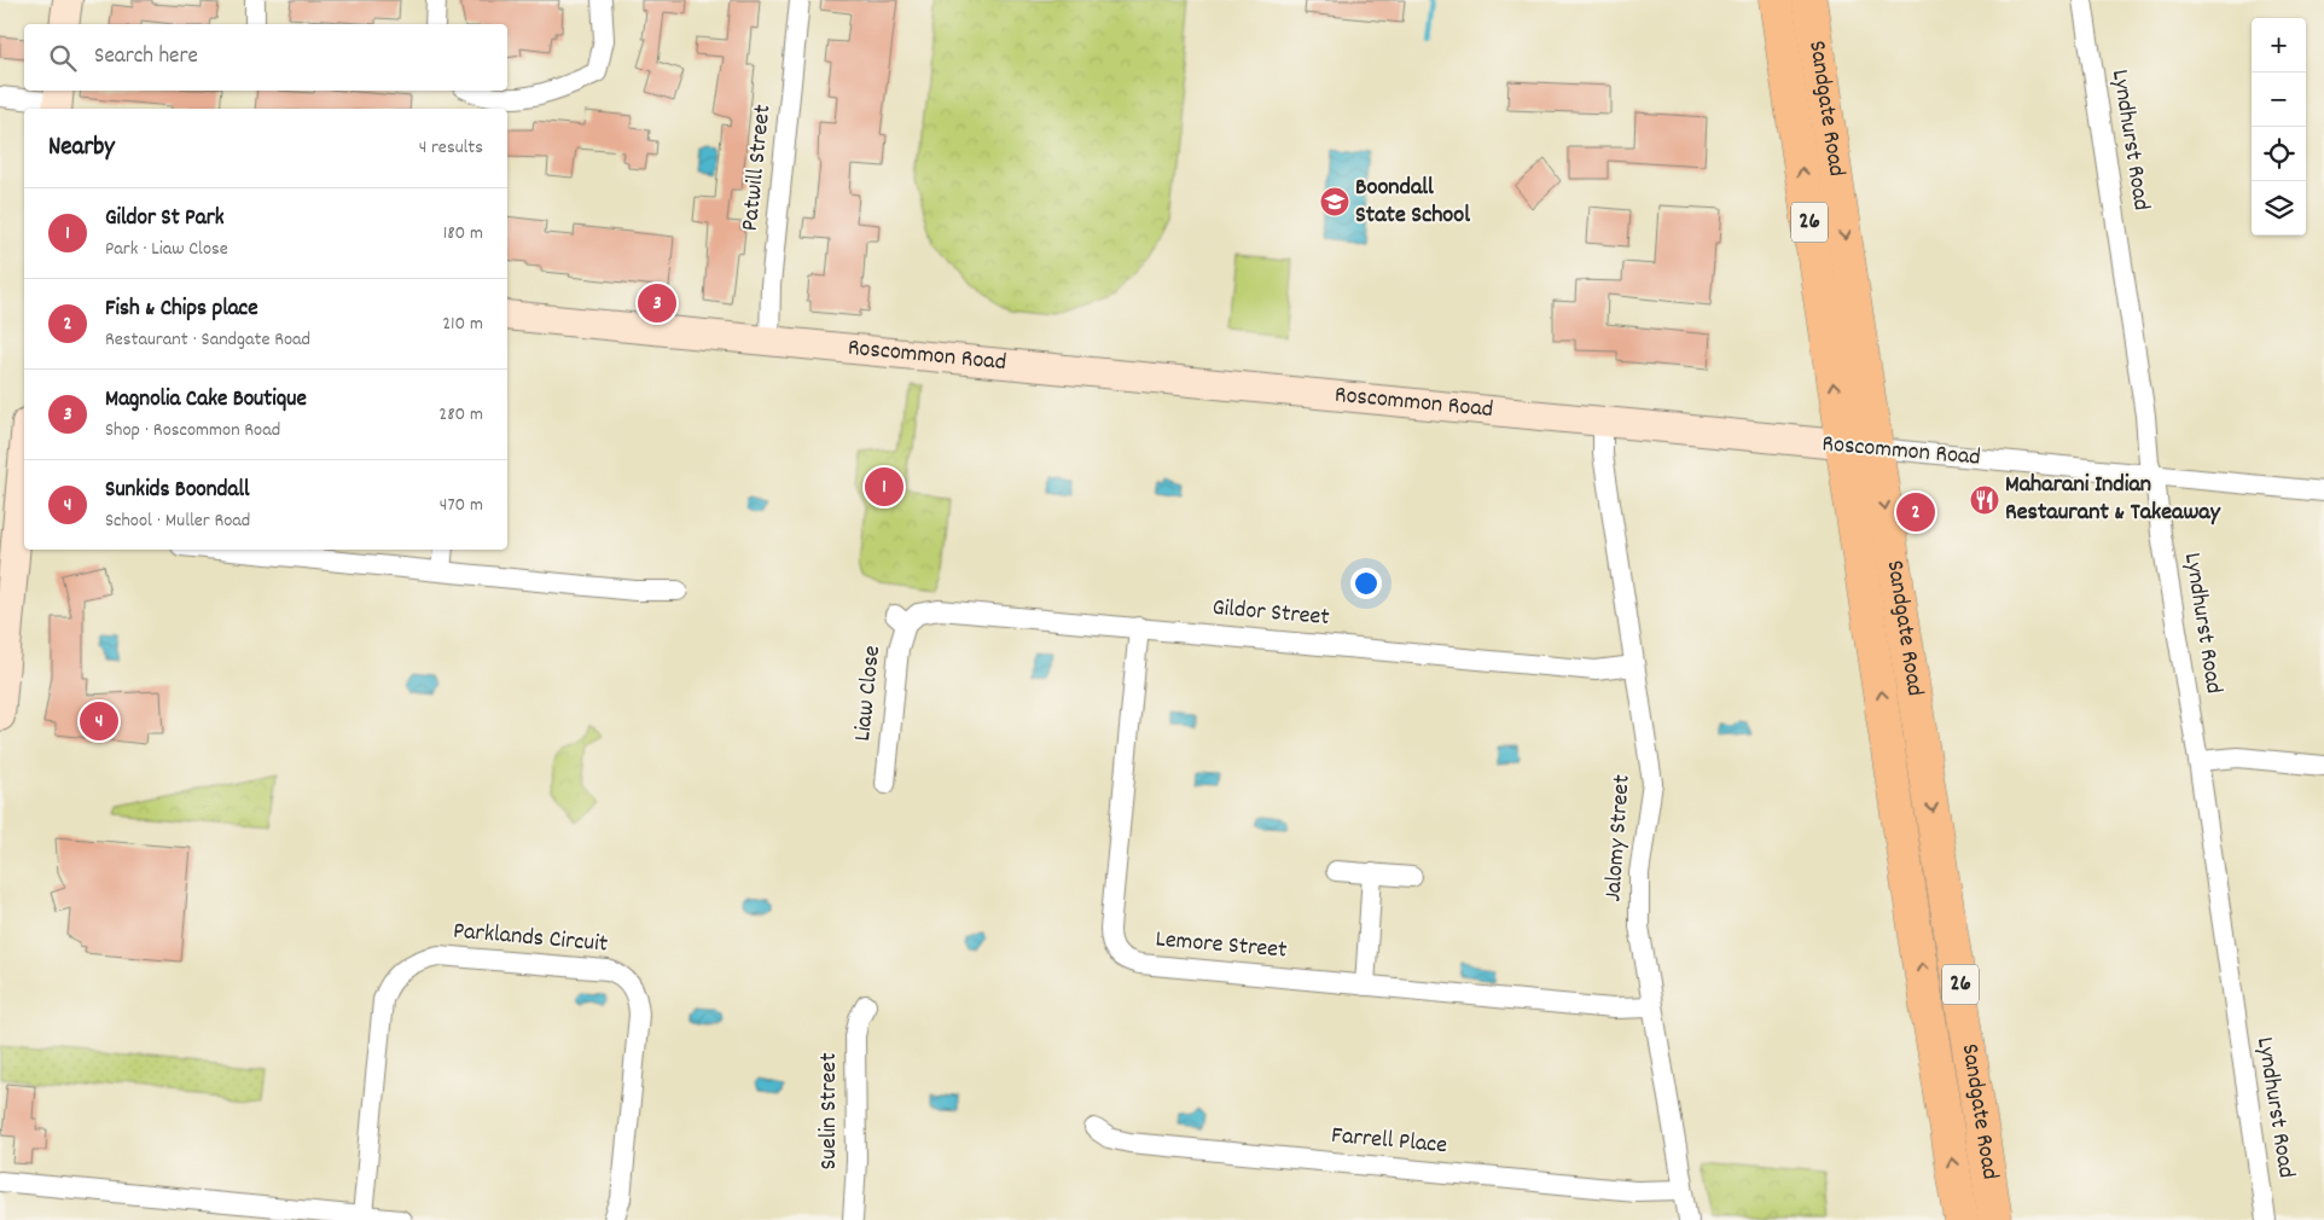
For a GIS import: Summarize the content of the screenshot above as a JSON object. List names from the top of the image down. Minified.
{"streets":{"highway":["Sandgate Road","26"],"street":["Lyndhurst Road","Patwill Street","Roscommon Road","Gildor Street","Liaw Close","Jalomy Street","Parklands Circuit","Lemore Street","Suelin Street","Farrell Place"]},"crossings":[["Sandgate Road","Roscommon Road"],["Lyndhurst Road","Roscommon Road"],["Patwill Street","Roscommon Road"],["Roscommon Road","Jalomy Street"],["Gildor Street","Liaw Close"],["Gildor Street","Jalomy Street"],["Gildor Street","Lemore Street"],["Jalomy Street","Lemore Street"],["Jalomy Street","Farrell Place"]],"places":{"school or university":["Boondall State School"],"restaurant":["Maharani Indian Restaurant & Takeaway"]},"page":{"map_buttons":["+","−"],"search":"Search here","heading":["Nearby","4 results"],"list":[{"mark":"1","name":"Gildor St Park","note":"Park · Liaw Close","value":"180 m"},{"mark":"2","name":"Fish & Chips place","note":"Restaurant · Sandgate Road","value":"210 m"},{"mark":"3","name":"Magnolia Cake Boutique","note":"Shop · Roscommon Road","value":"280 m"},{"mark":"4","name":"Sunkids Boondall","note":"School · Muller Road","value":"470 m"}],"pins":["3","1","2","4"]}}
